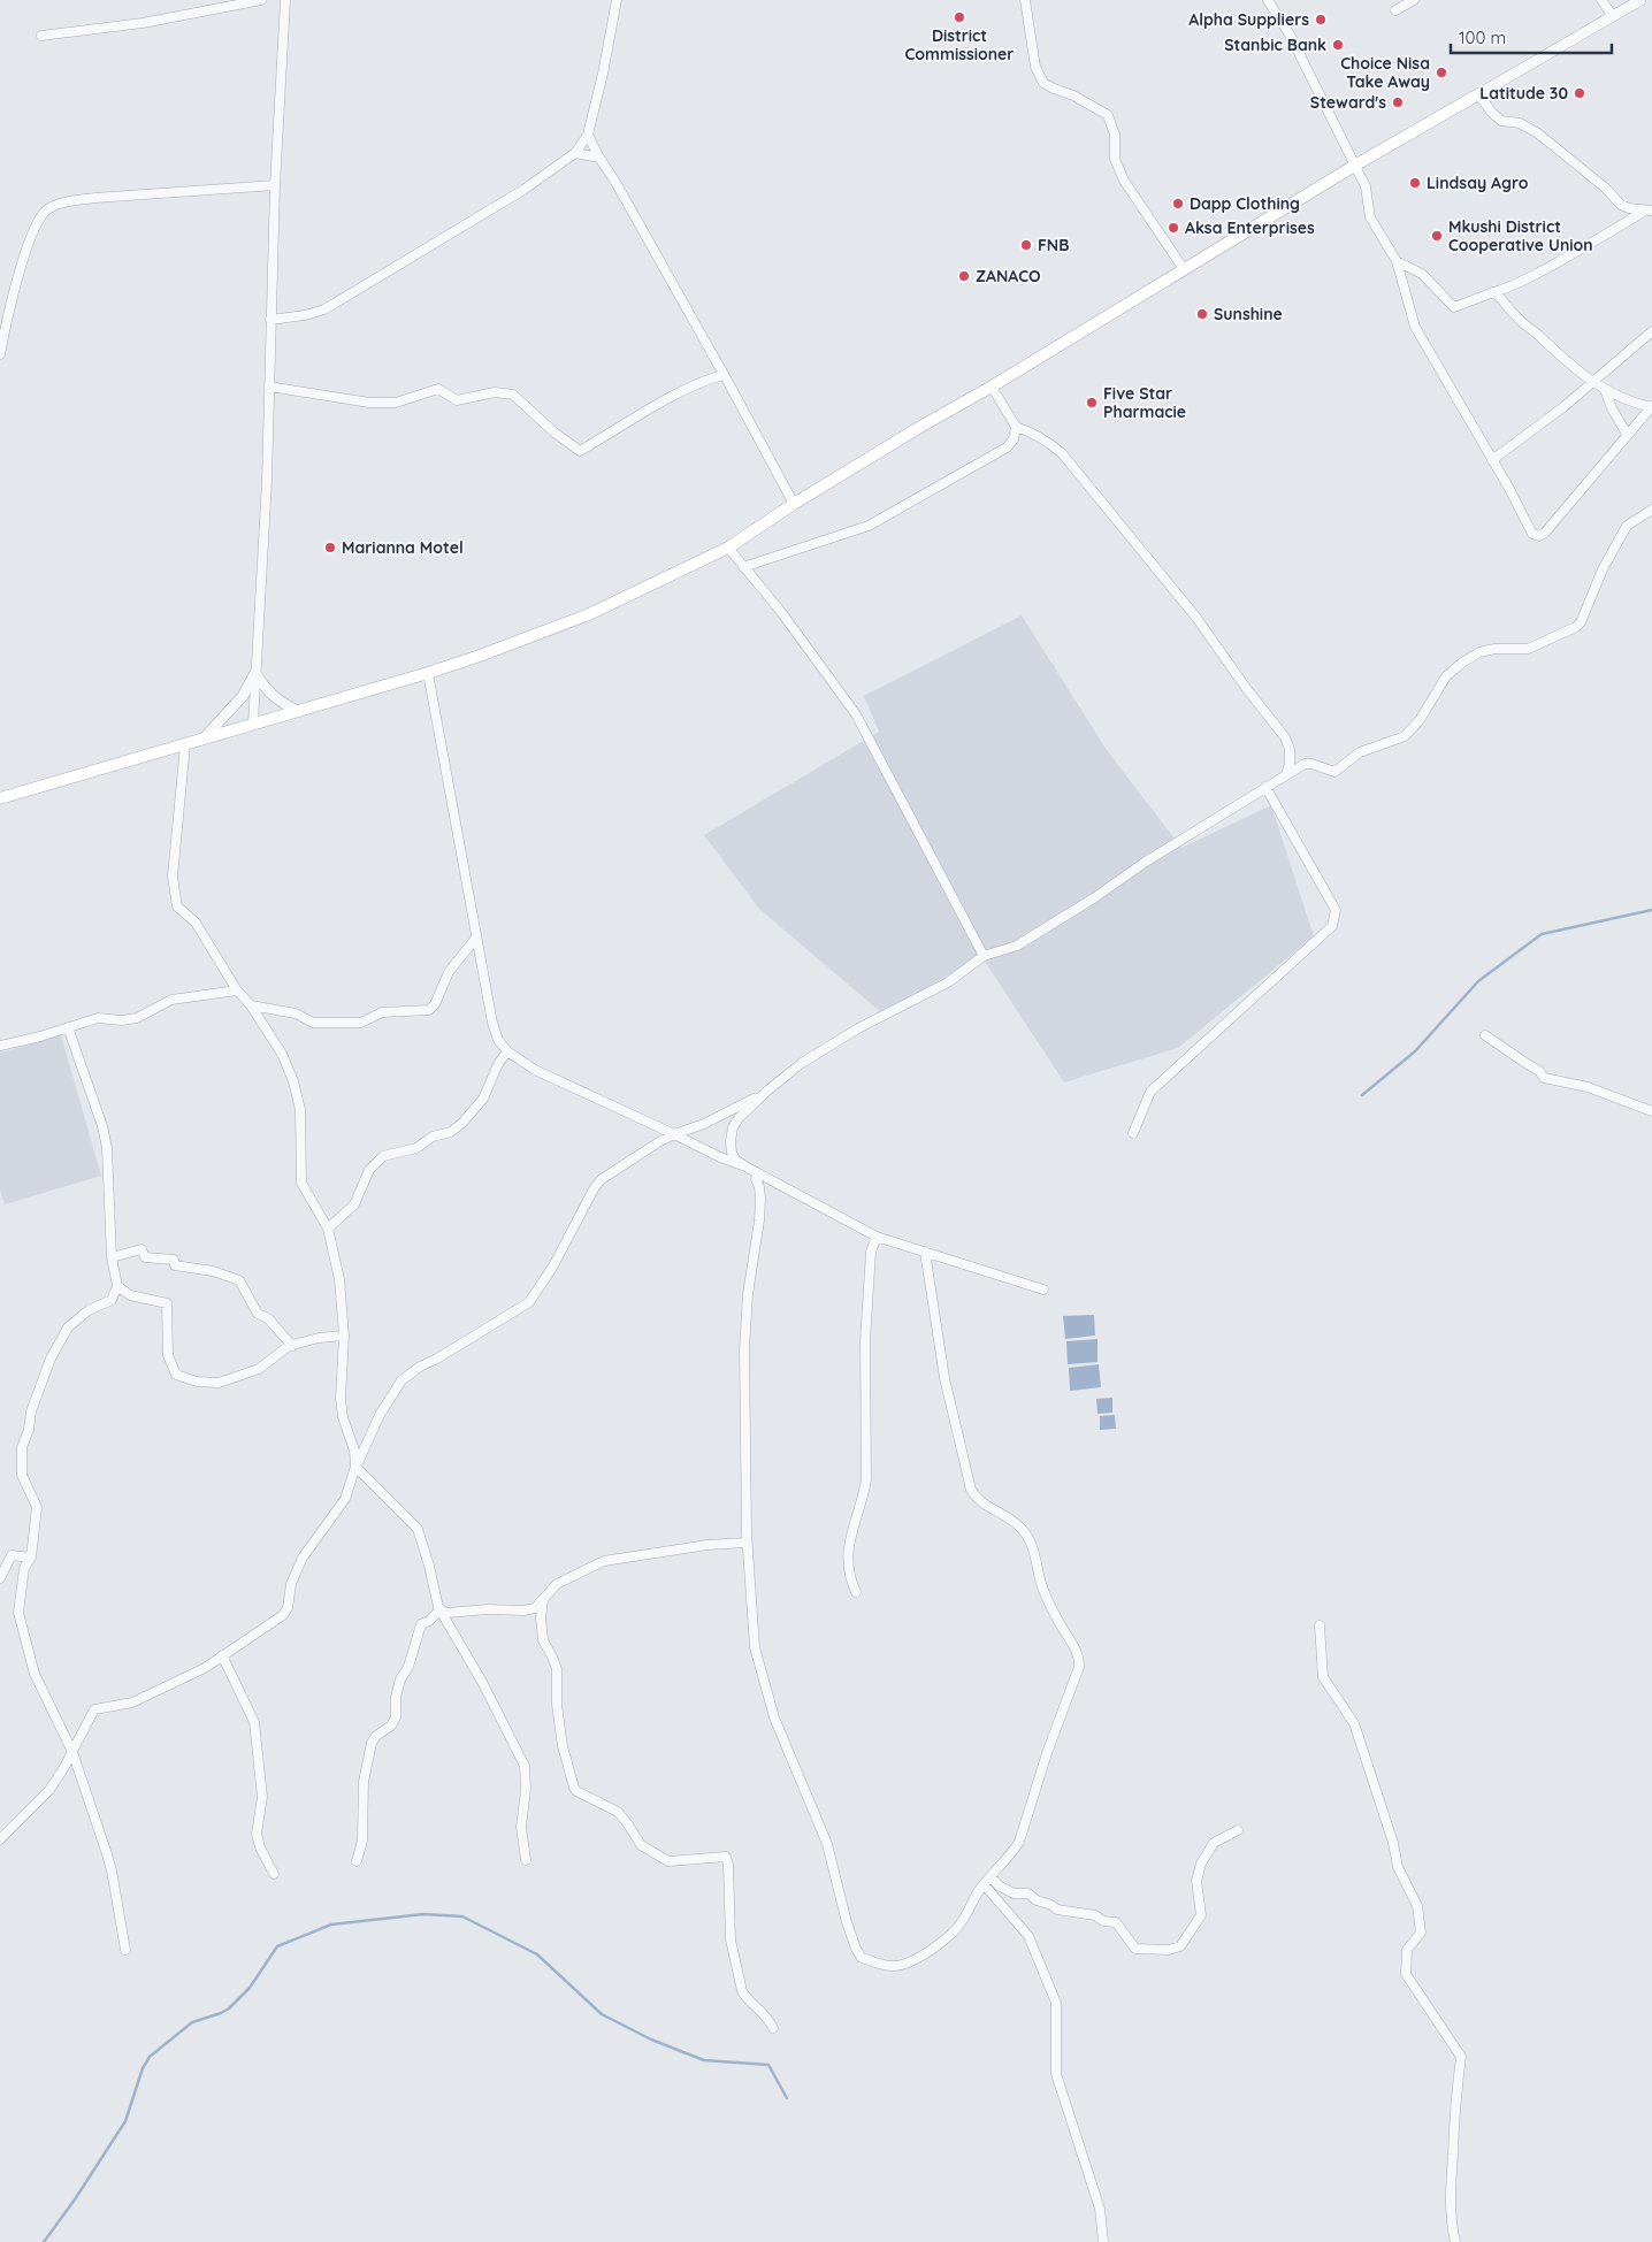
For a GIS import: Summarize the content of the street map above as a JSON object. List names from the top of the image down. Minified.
{"places":["District Commissioner","Alpha Suppliers","Stanbic Bank","Choice Nisa Take Away","Latitude 30","Steward's","Lindsay Agro","Dapp Clothing","Aksa Enterprises","Mkushi District Cooperative Union","FNB","ZANACO","Sunshine","Five Star Pharmacie","Marianna Motel"],"scale_bar":"100 m"}
